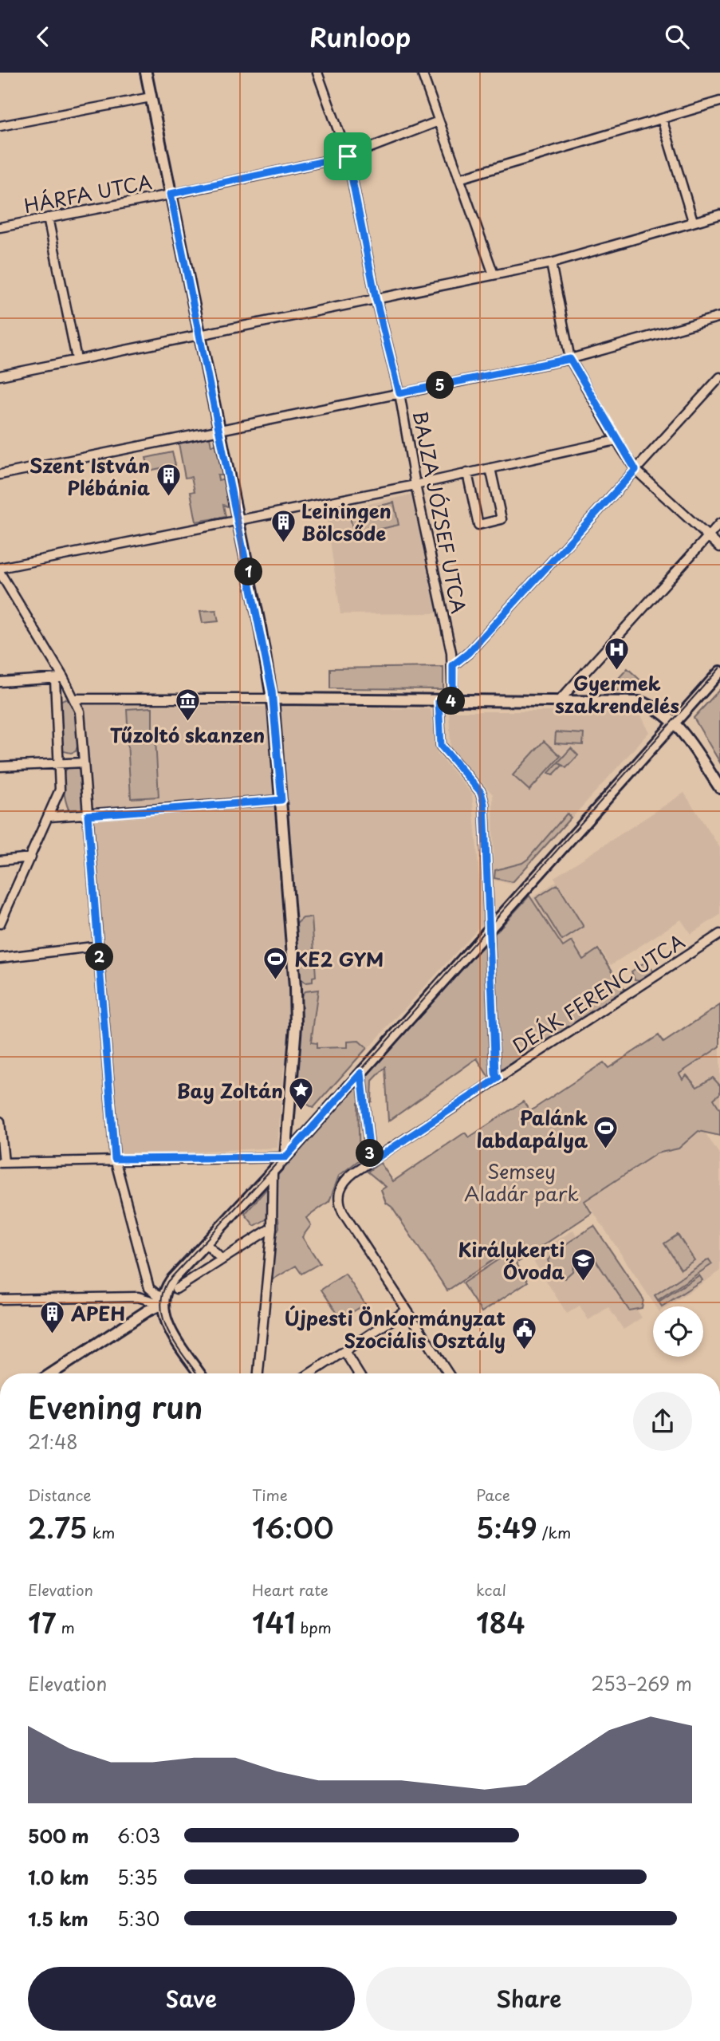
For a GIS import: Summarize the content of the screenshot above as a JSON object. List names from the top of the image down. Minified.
{"streets":{"street":["HÁRFA UTCA","BAJZA JÓZSEF UTCA","DEÁK FERENC UTCA"]},"crossings":[["HÁRFA UTCA","BAJZA JÓZSEF UTCA"]],"parks":["Semsey Aladár park"],"places":{"building":["Szent István Plébánia","Leiningen Bölcsőde","APEH"],"hospital":["Gyermek szakrendelés"],"museum":["Tűzoltó skanzen"],"sports":["KE2 GYM","Palánk labdapálya"],"place":["Bay Zoltán"],"school or university":["Királykerti Óvoda"],"public building":["Újpesti Önkormányzat Szociális Osztály"]},"page":{"header":"Runloop","pins":["5","1","4","2","3"],"heading":["Evening run","21:48"],"stats":[["Distance","2.75 km"],["Time","16:00"],["Pace","5:49 /km"],["Elevation","17 m"],["Heart rate","141 bpm"],["kcal","184"]],"chart":["Elevation","253–269 m"],"list":[{"name":"500 m","note":"6:03"},{"name":"1.0 km","note":"5:35"},{"name":"1.5 km","note":"5:30"}],"buttons":["Save","Share"]}}
